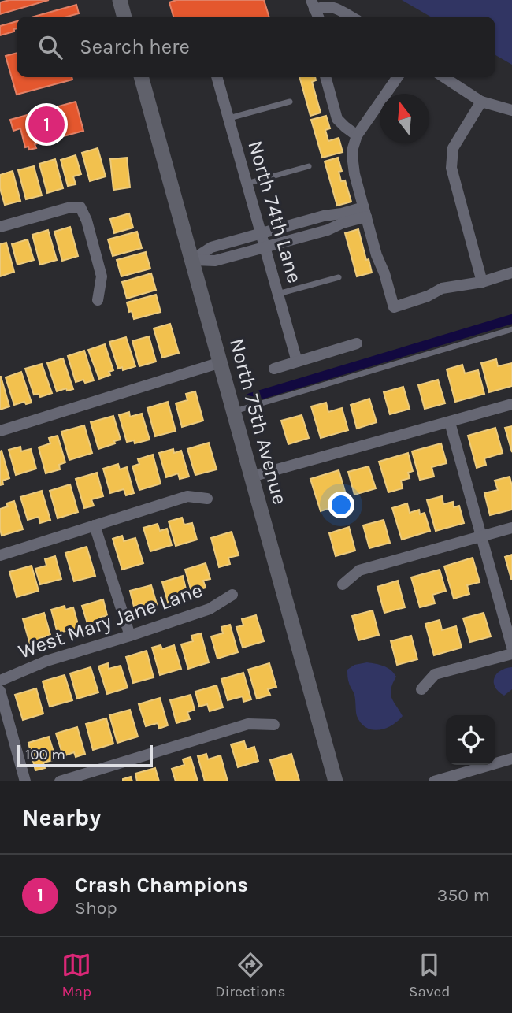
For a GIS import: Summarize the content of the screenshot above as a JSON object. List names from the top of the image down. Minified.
{"streets":{"main road":["North 75th Avenue"],"street":["North 74th Lane","West Mary Jane Lane"]},"scale_bar":"100 m","north":"top","page":{"search":"Search here","pins":"1","scale":"100 m","heading":"Nearby","list":[{"mark":"1","name":"Crash Champions","note":"Shop","value":"350 m"}],"nav":["Map","Directions","Saved"]}}
